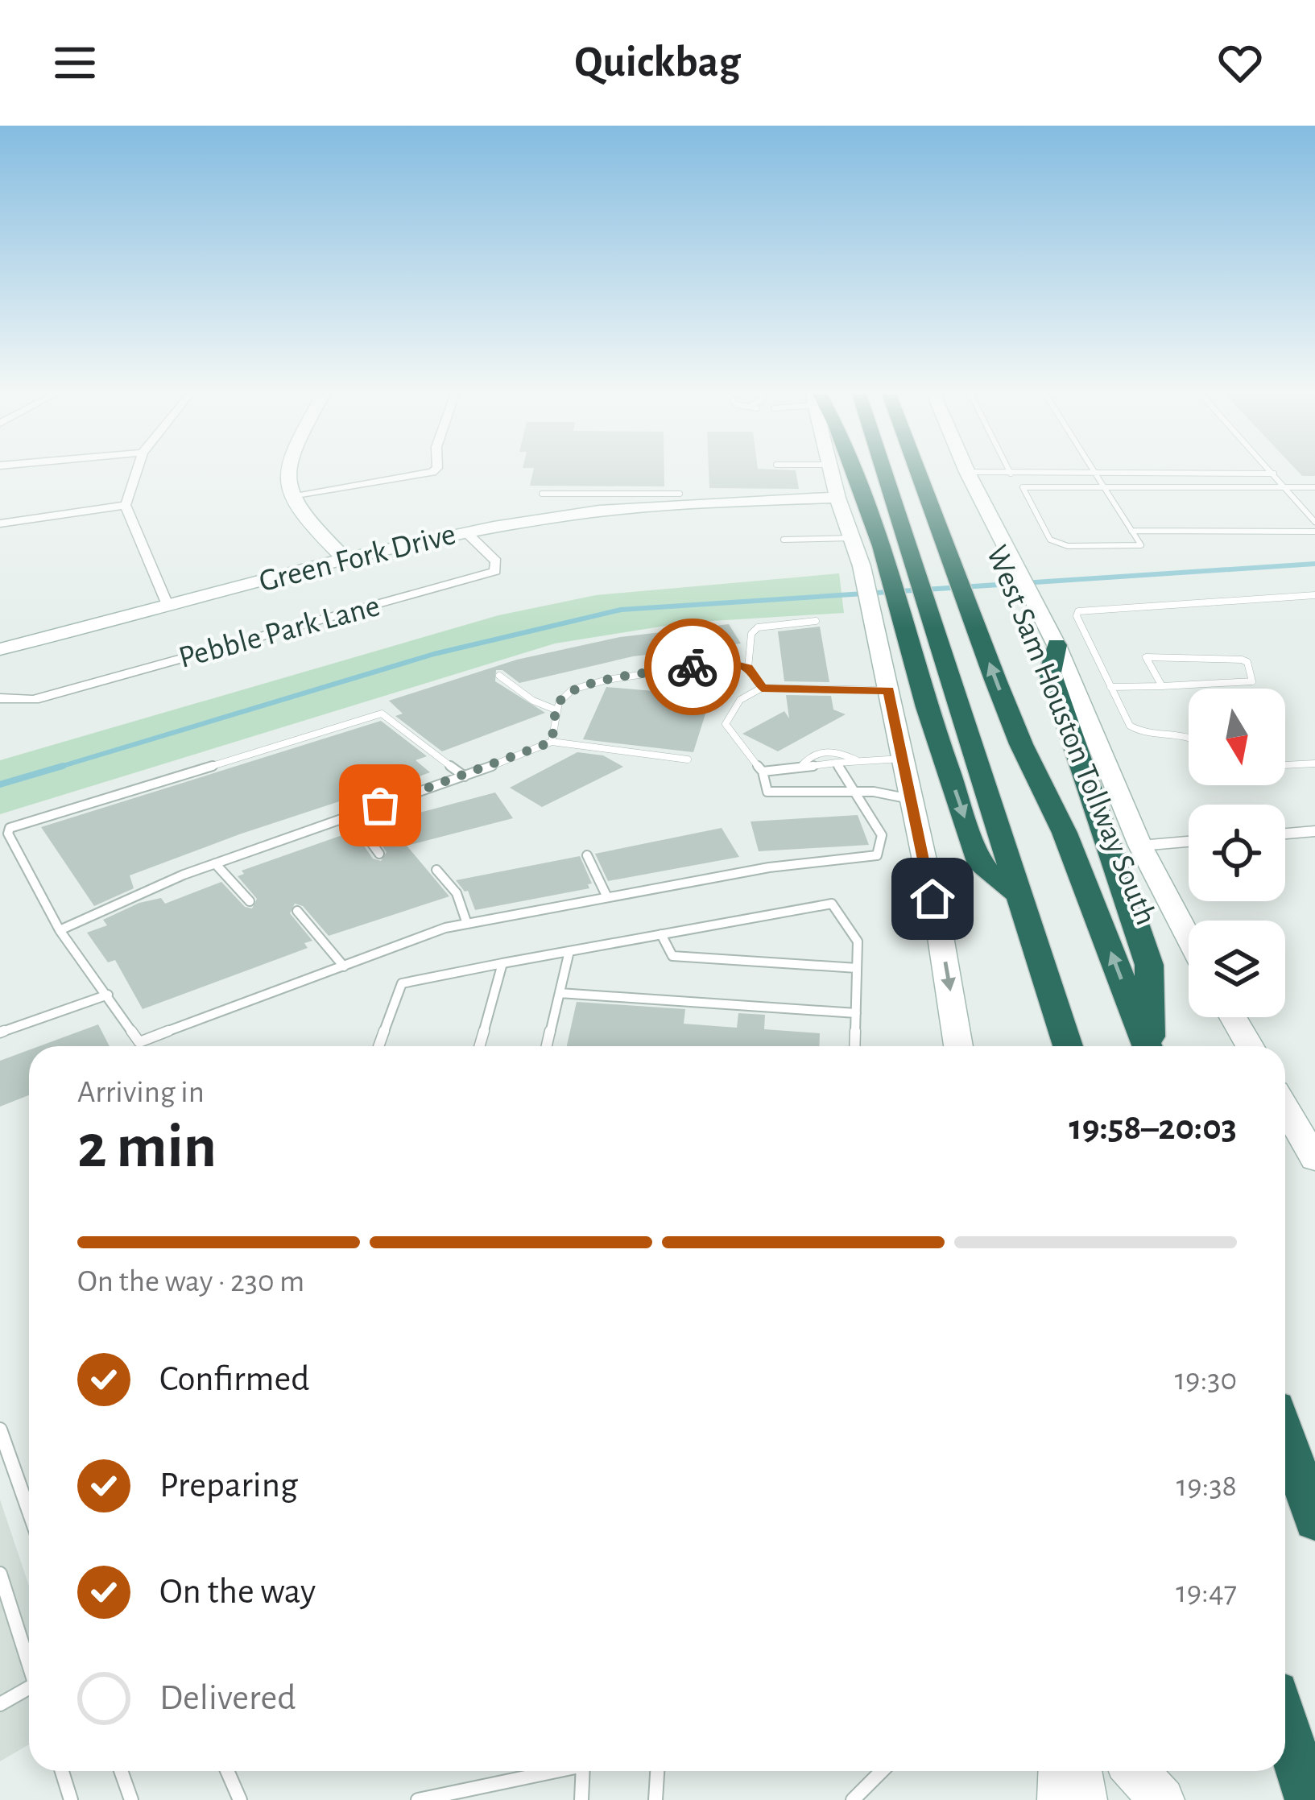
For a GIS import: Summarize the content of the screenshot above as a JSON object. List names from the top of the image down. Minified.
{"streets":{"highway":["West Sam Houston Tollway South"],"main road":["Green Fork Drive"],"street":["Pebble Park Lane"]},"crossings":[["Green Fork Drive","Pebble Park Lane"]],"north":"bottom","page":{"header":"Quickbag","heading":["2 min","Arriving in","19:58–20:03"],"bar":"On the way · 230 m","list":[["Confirmed","19:30"],["Preparing","19:38"],["On the way","19:47"],"Delivered"]}}
